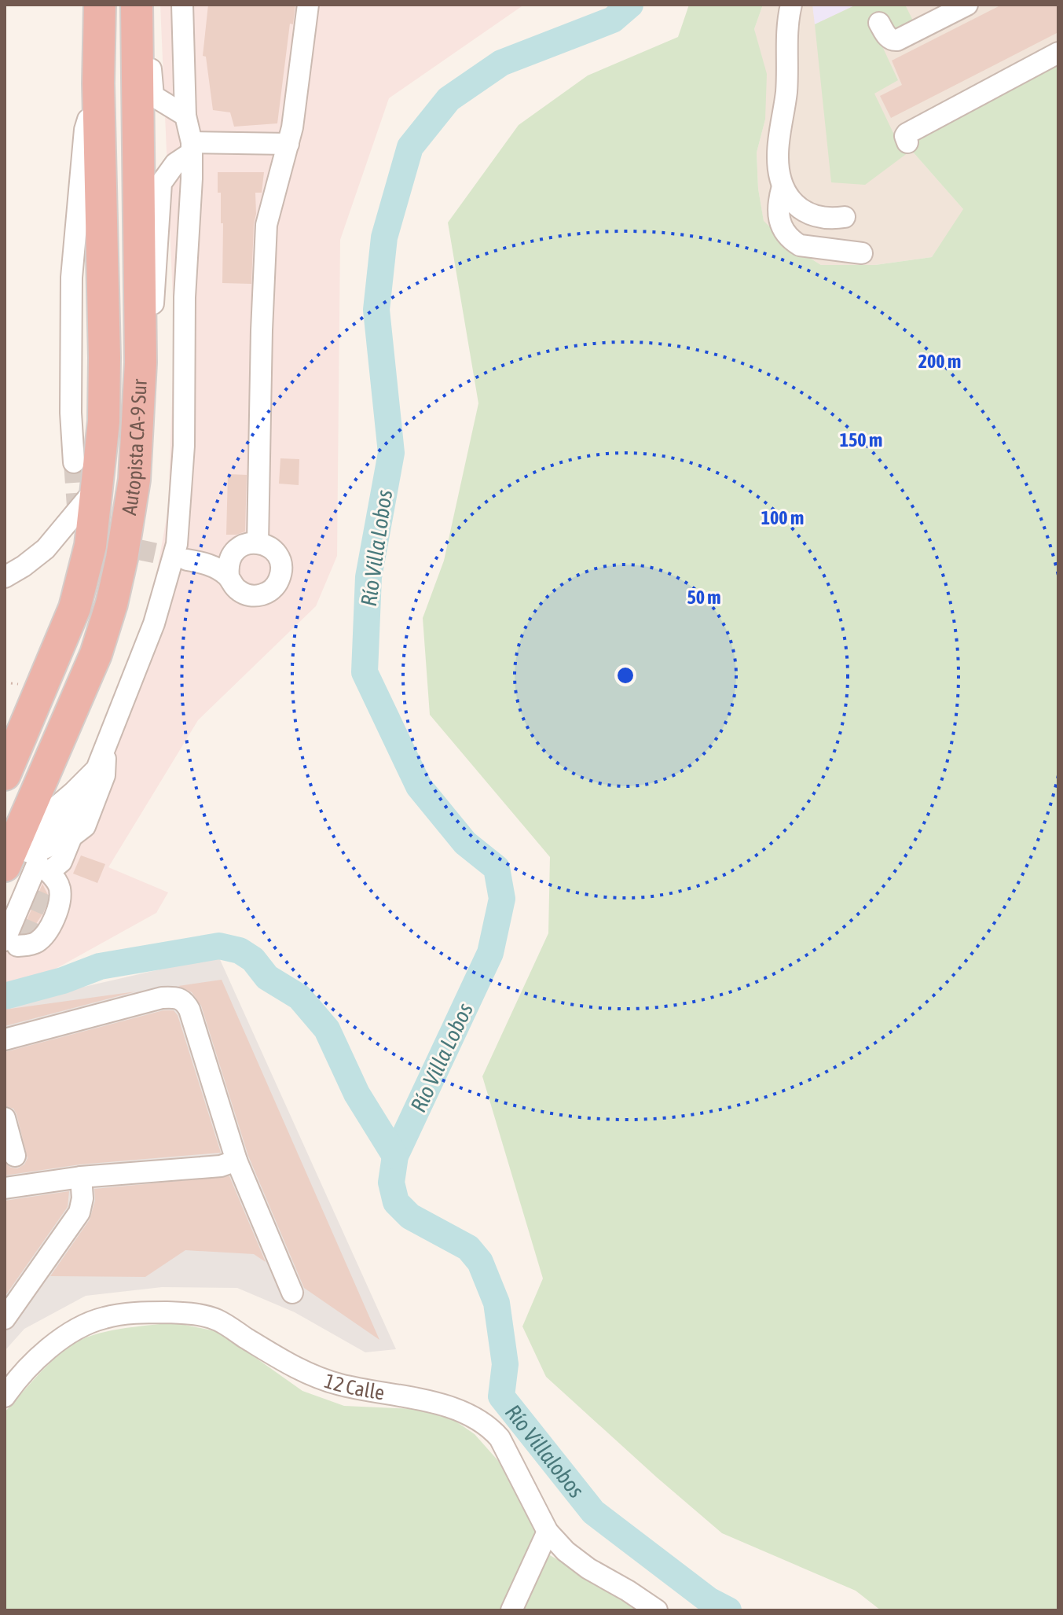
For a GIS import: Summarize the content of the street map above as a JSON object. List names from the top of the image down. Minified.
{"streets":{"highway":["Autopista CA-9 Sur"],"street":["12 Calle"]},"water":["Río Villa Lobos","Río Villalobos"],"rings":["200 m","150 m","100 m","50 m"]}
